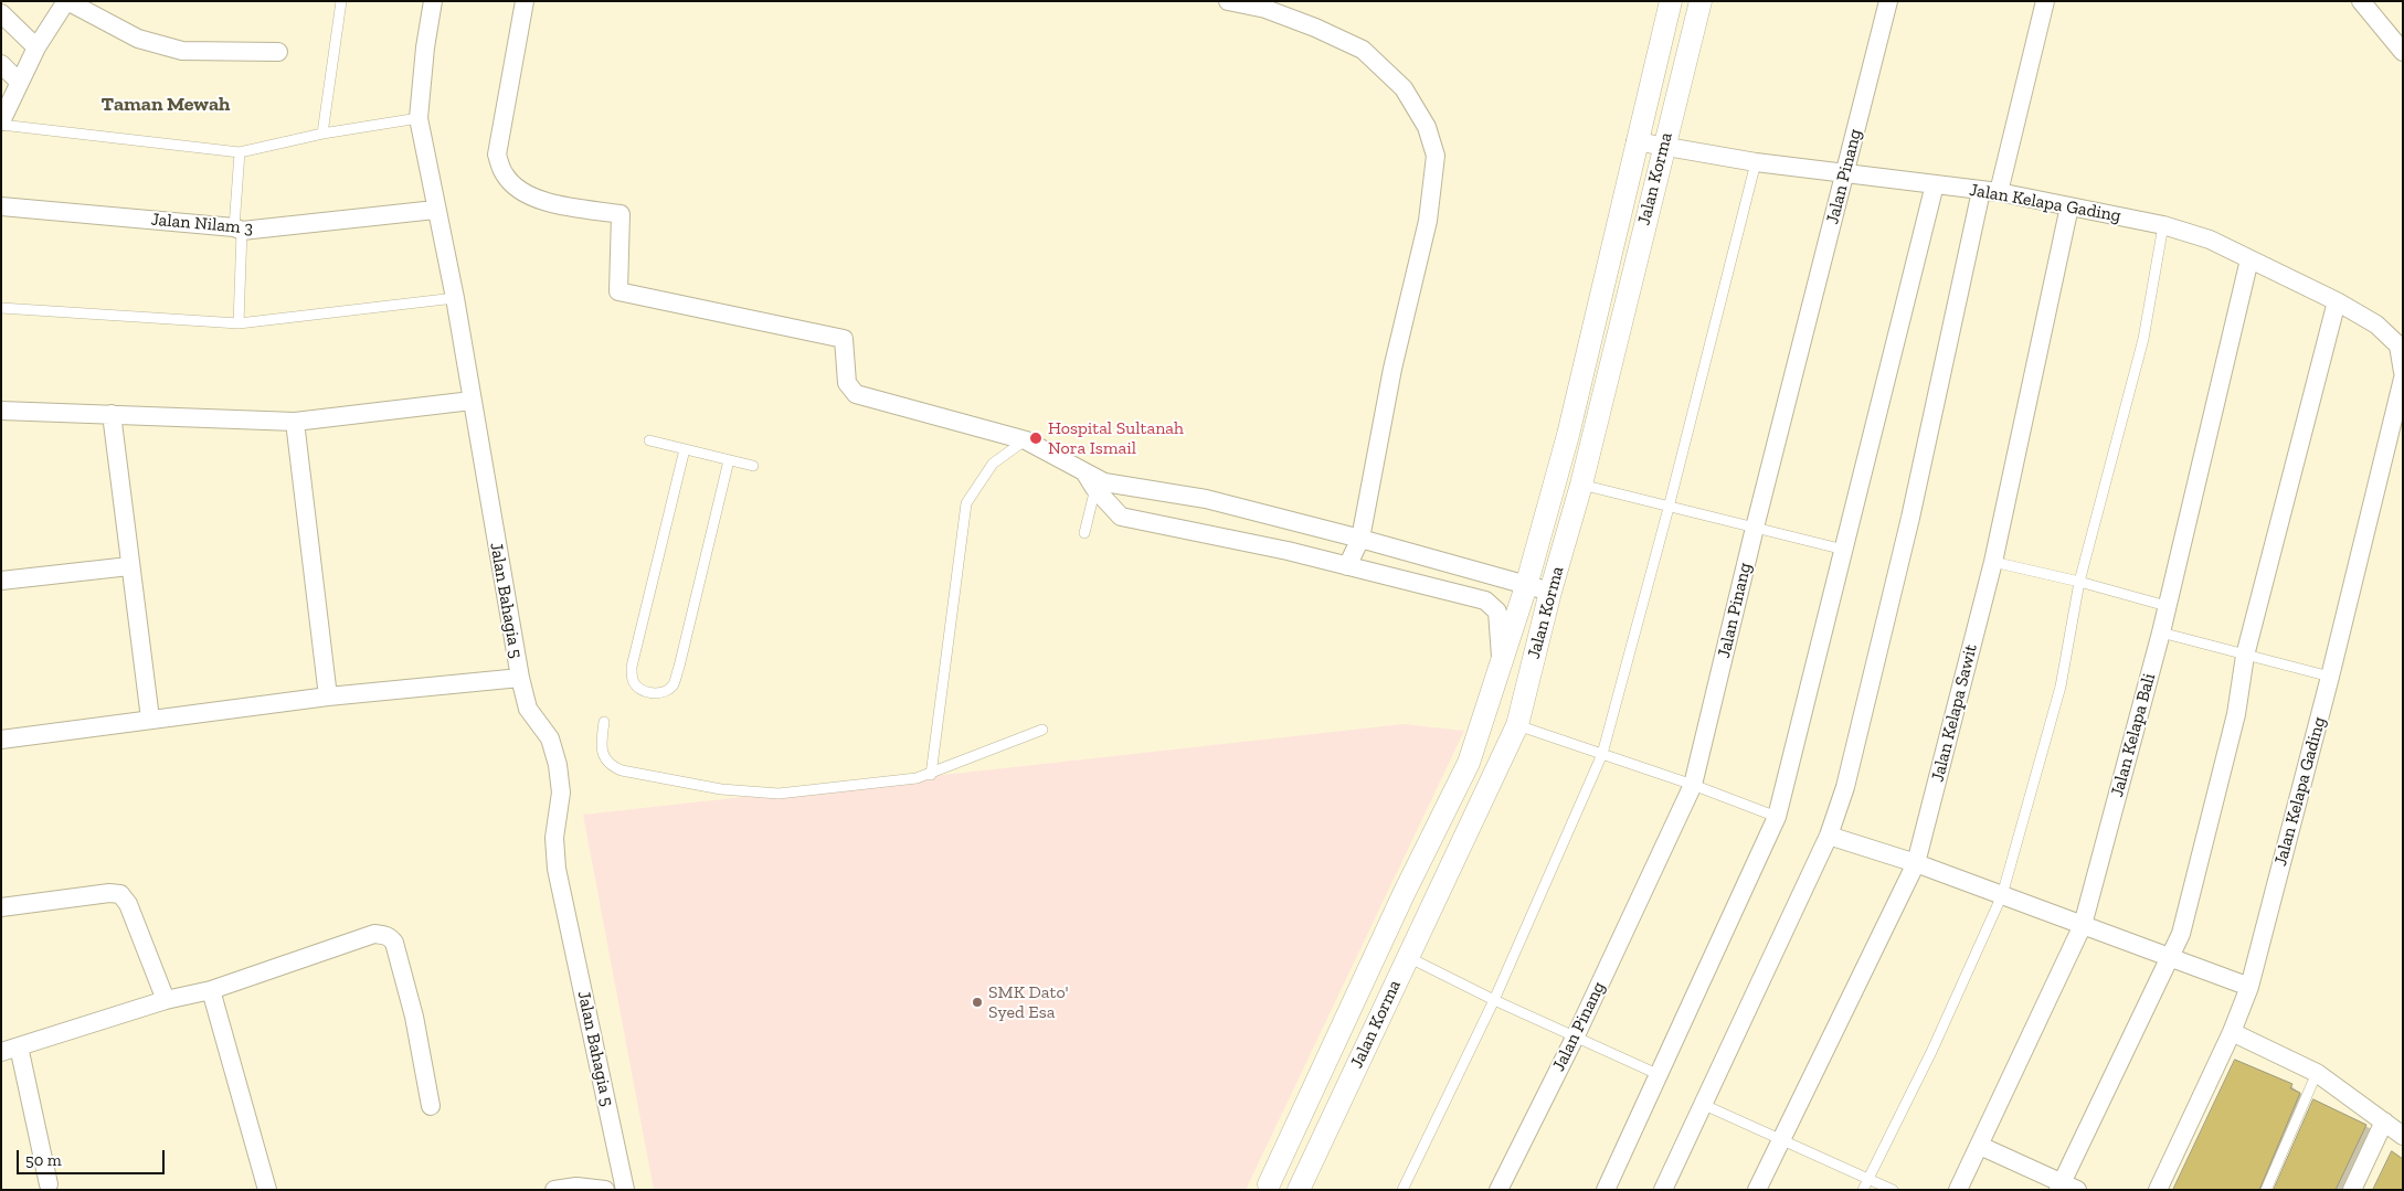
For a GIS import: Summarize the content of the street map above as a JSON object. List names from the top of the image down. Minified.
{"streets":{"street":["Jalan Pinang","Jalan Korma","Jalan Kelapa Gading","Jalan Nilam 3","Jalan Bahagia 5","Jalan Kelapa Sawit","Jalan Kelapa Bali"]},"crossings":[["Jalan Pinang","Jalan Kelapa Gading"],["Jalan Korma","Jalan Kelapa Gading"],["Jalan Kelapa Gading","Jalan Kelapa Sawit"],["Jalan Kelapa Gading","Jalan Kelapa Bali"],["Jalan Nilam 3","Jalan Bahagia 5"]],"districts":["Taman Mewah"],"places":["Hospital Sultanah Nora Ismail","SMK Dato' Syed Esa"],"scale_bar":"50 m"}
